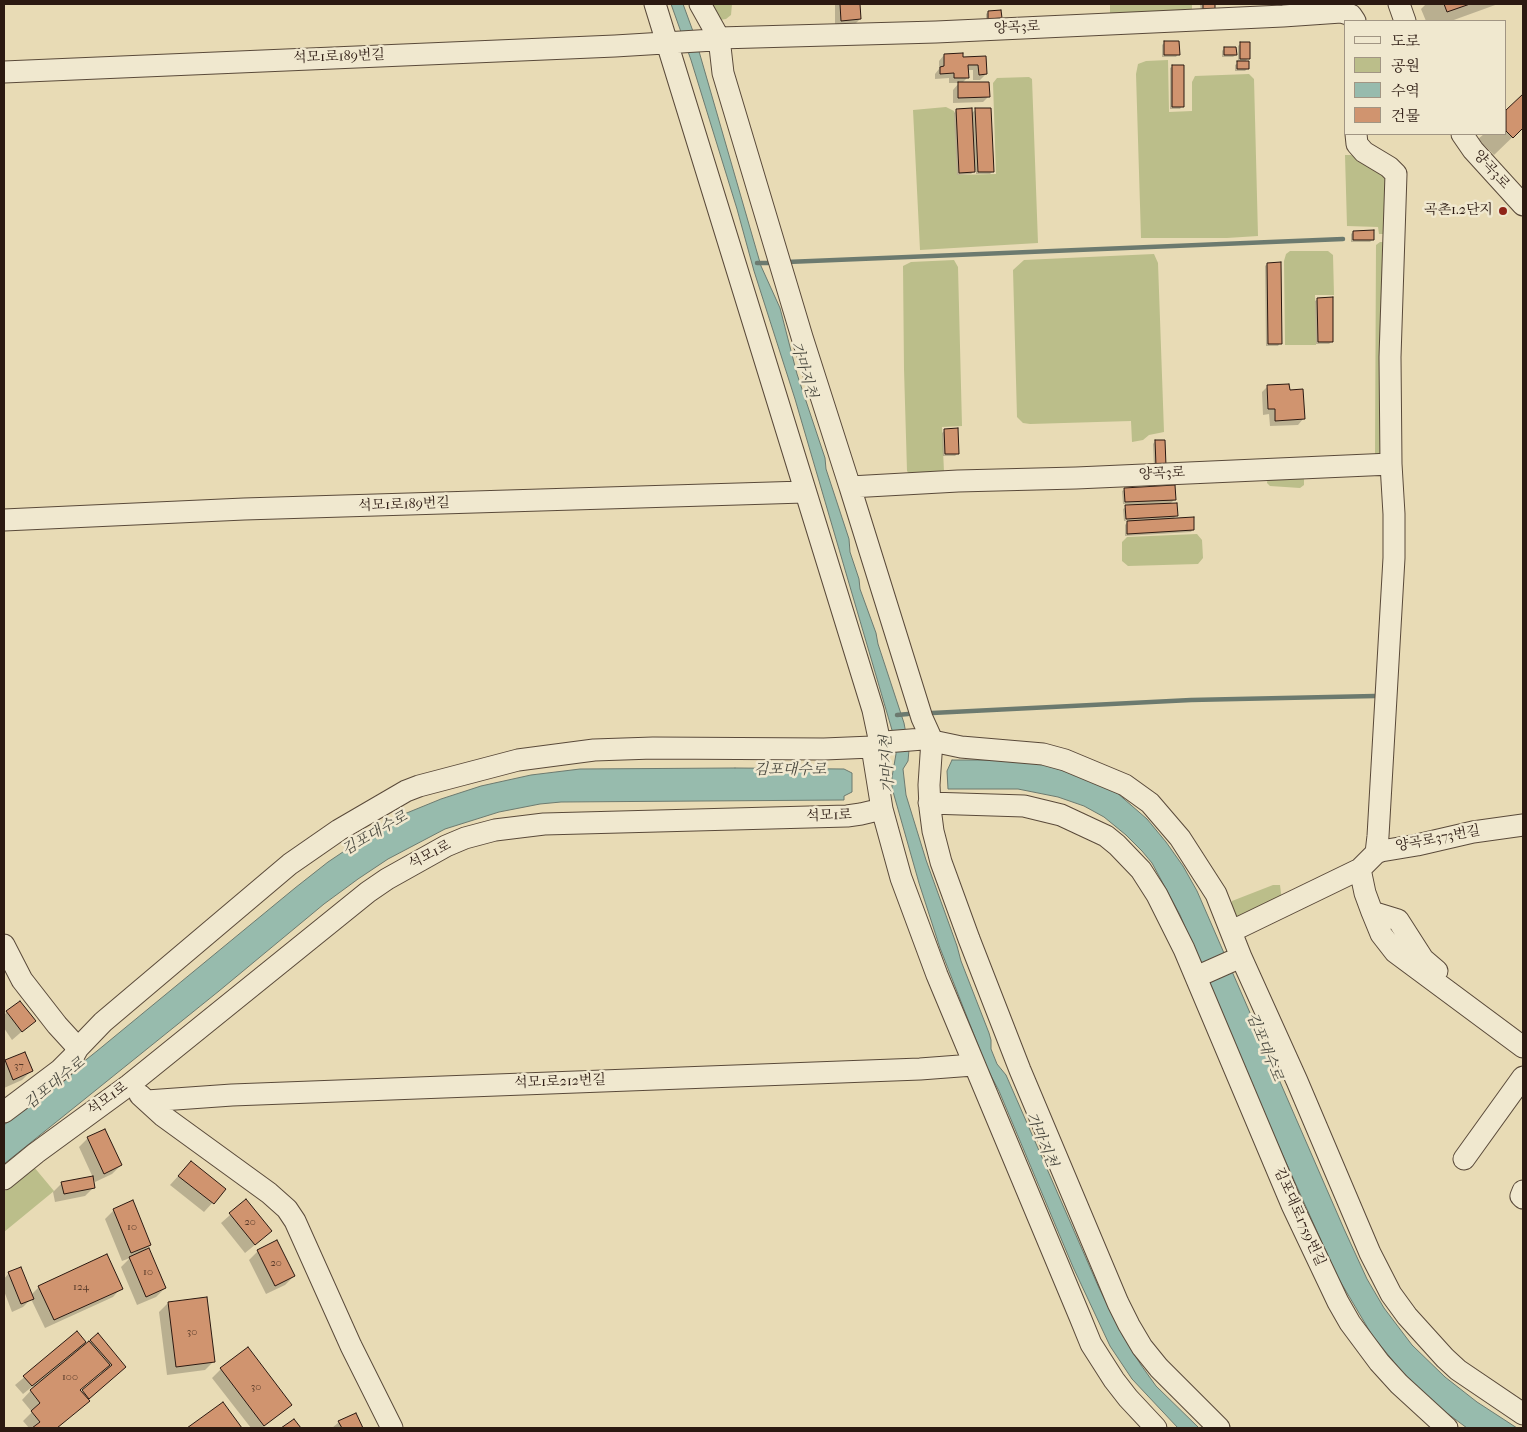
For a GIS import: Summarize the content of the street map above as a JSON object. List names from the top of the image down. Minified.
{"streets":{"street":["양곡3로","석모1로189번길","석모1로","양곡로373번길","석모1로212번길","김포대로1759번길"]},"crossings":[["양곡3로","석모1로189번길"]],"water":["가마지천","김포대수로"],"places":["곡촌1.2단지"],"house_numbers":["37","20","10","20","10","124","30","100","30"],"legend":["도로","공원","수역","건물"]}
